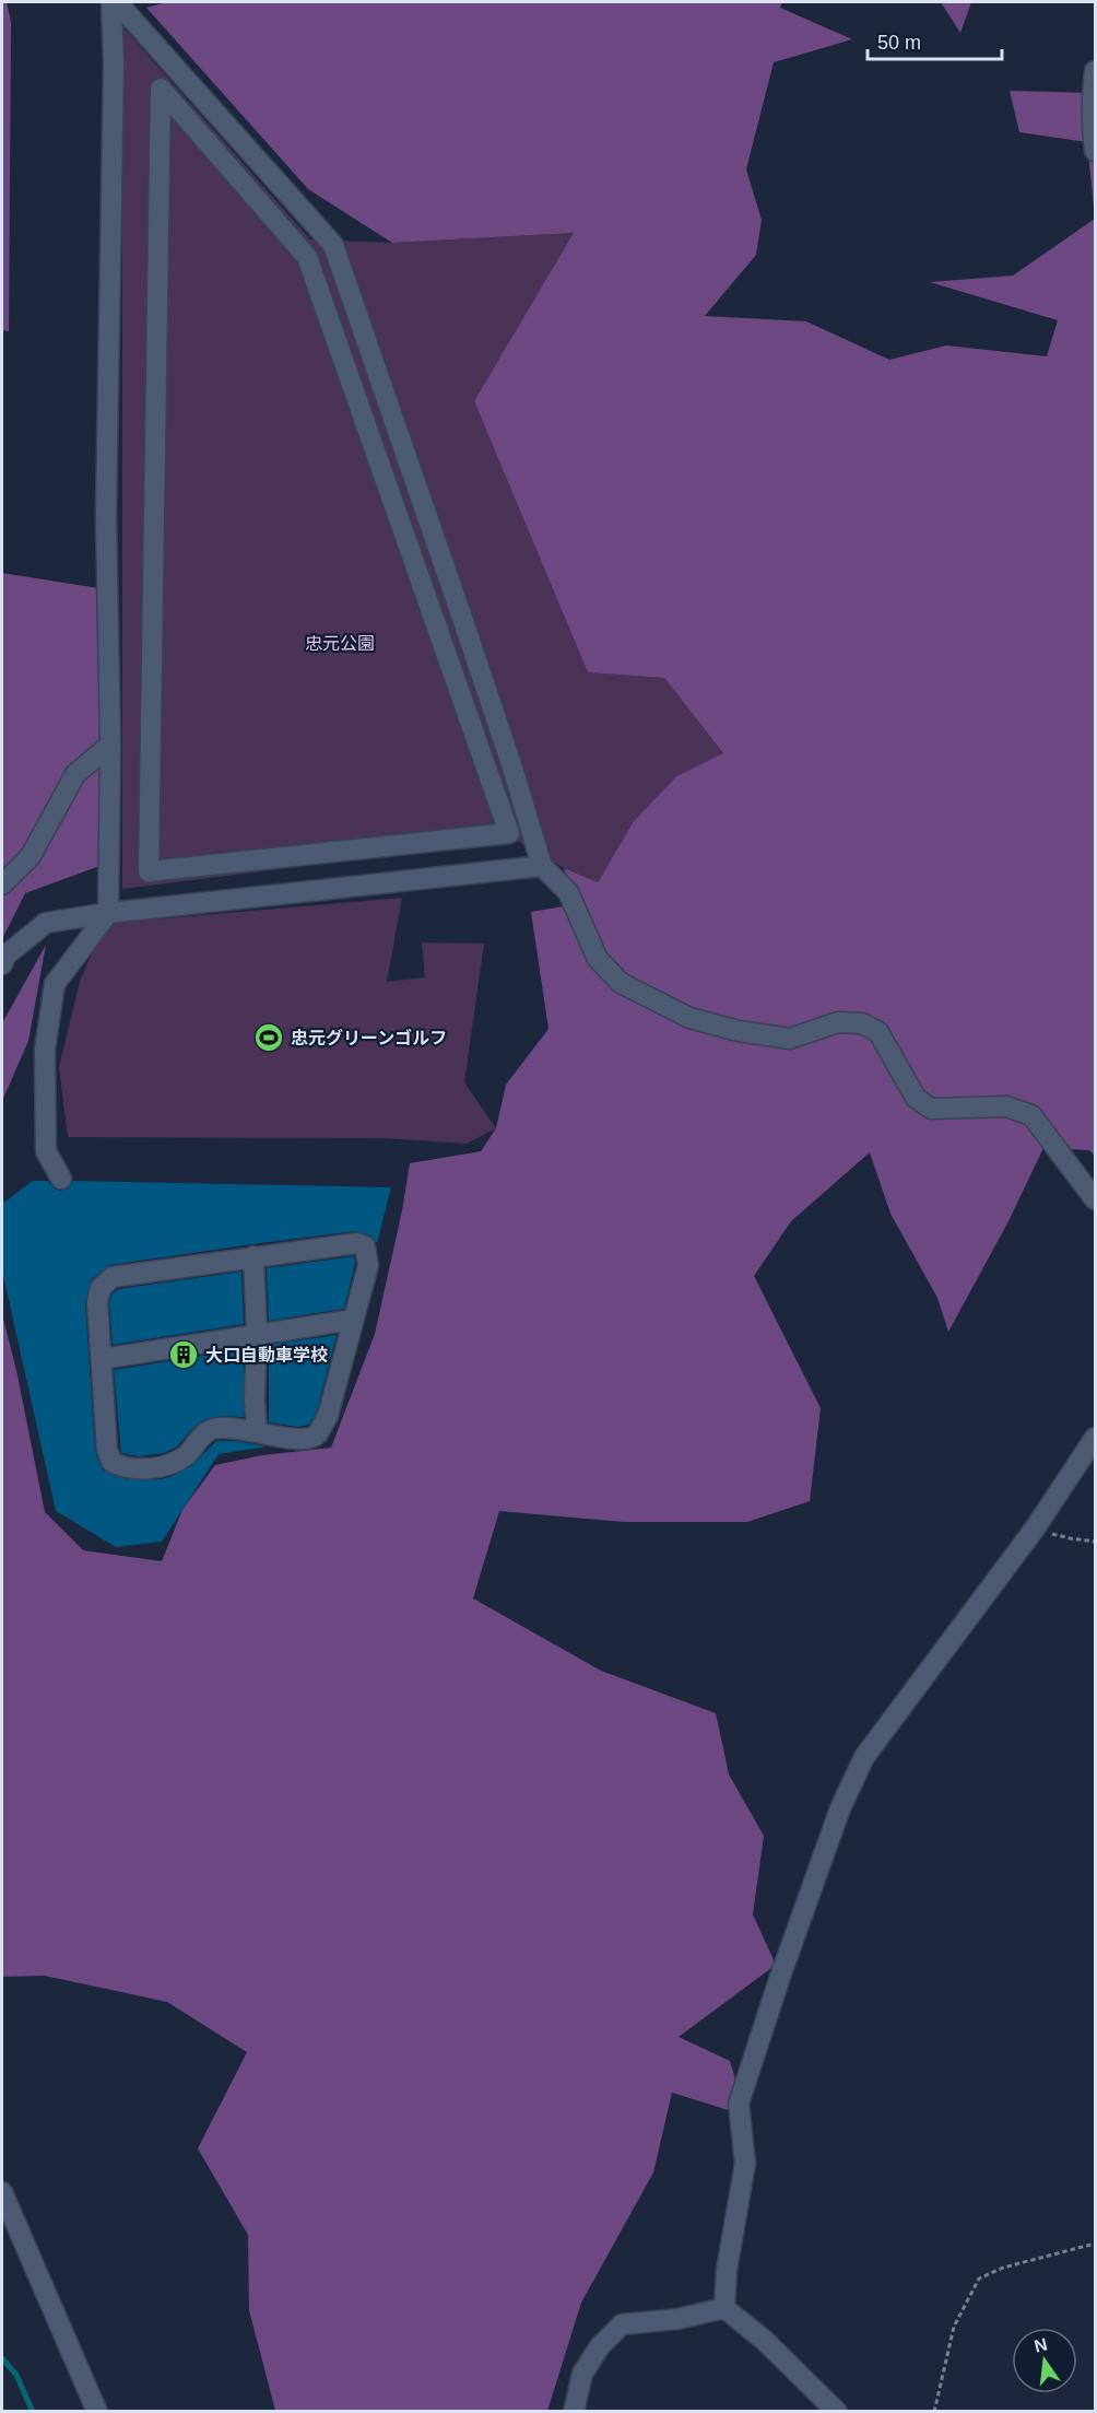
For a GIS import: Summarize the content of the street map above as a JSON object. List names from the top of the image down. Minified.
{"parks":["忠元公園"],"places":{"sports":["忠元グリーンゴルフ"],"building":["大口自動車学校"]},"scale_bar":"50 m","north":"top"}
